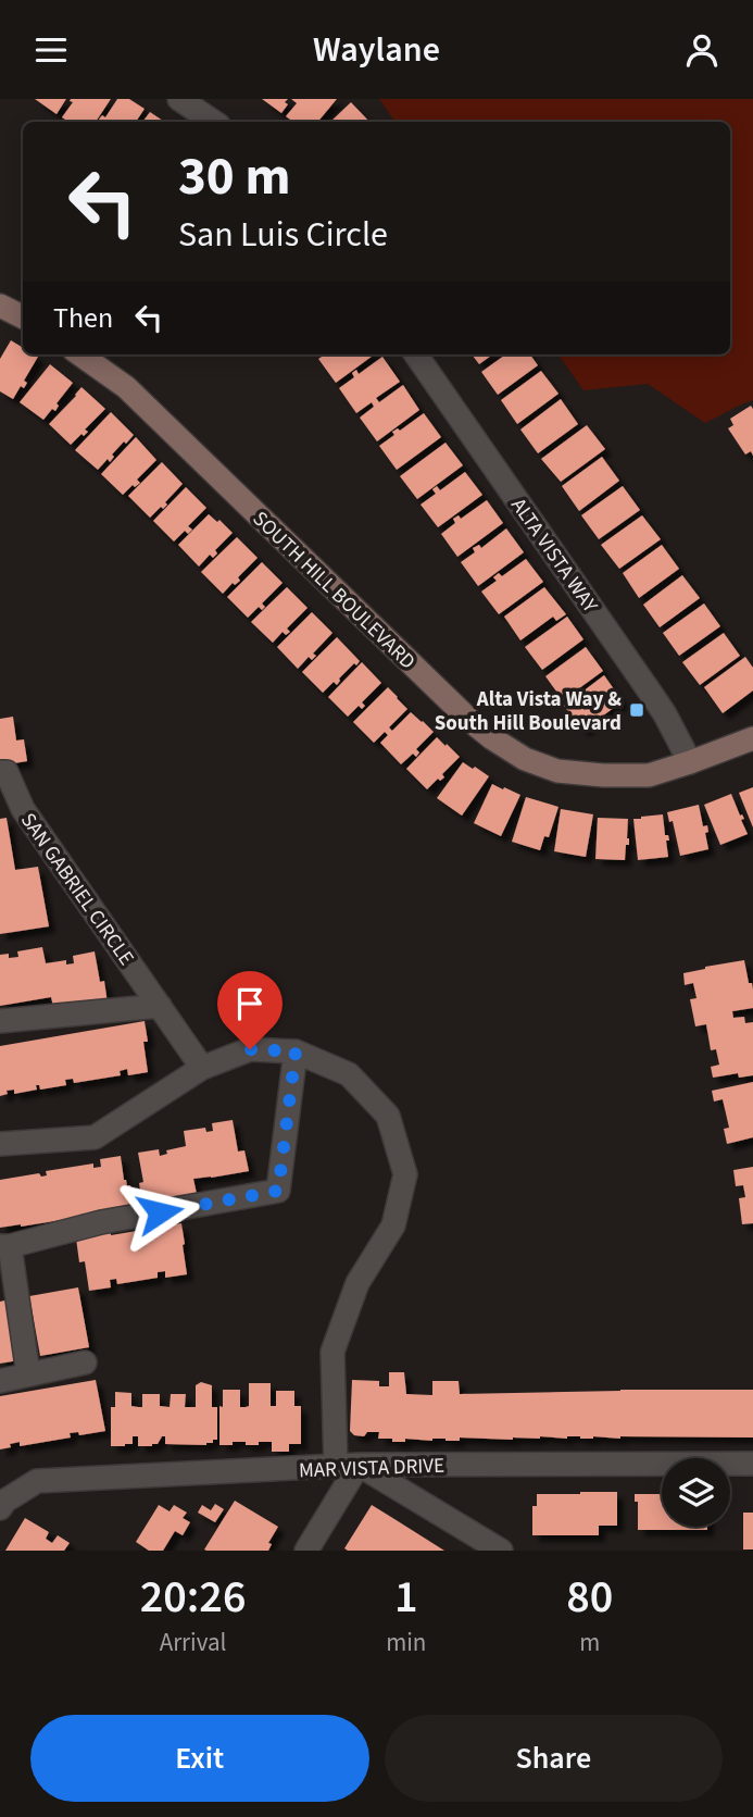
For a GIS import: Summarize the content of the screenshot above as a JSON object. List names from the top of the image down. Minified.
{"streets":{"street":["ALTA VISTA WAY","SOUTH HILL BOULEVARD","SAN GABRIEL CIRCLE","MAR VISTA DRIVE"]},"crossings":[["ALTA VISTA WAY","SOUTH HILL BOULEVARD"]],"places":{"transit":["Alta Vista Way & South Hill Boulevard"]},"page":{"header":"Waylane","turn":["30 m","San Luis Circle"],"then":"Then","eta":["20:26","Arrival","1","min","80","m"],"buttons":["Exit","Share"]}}
